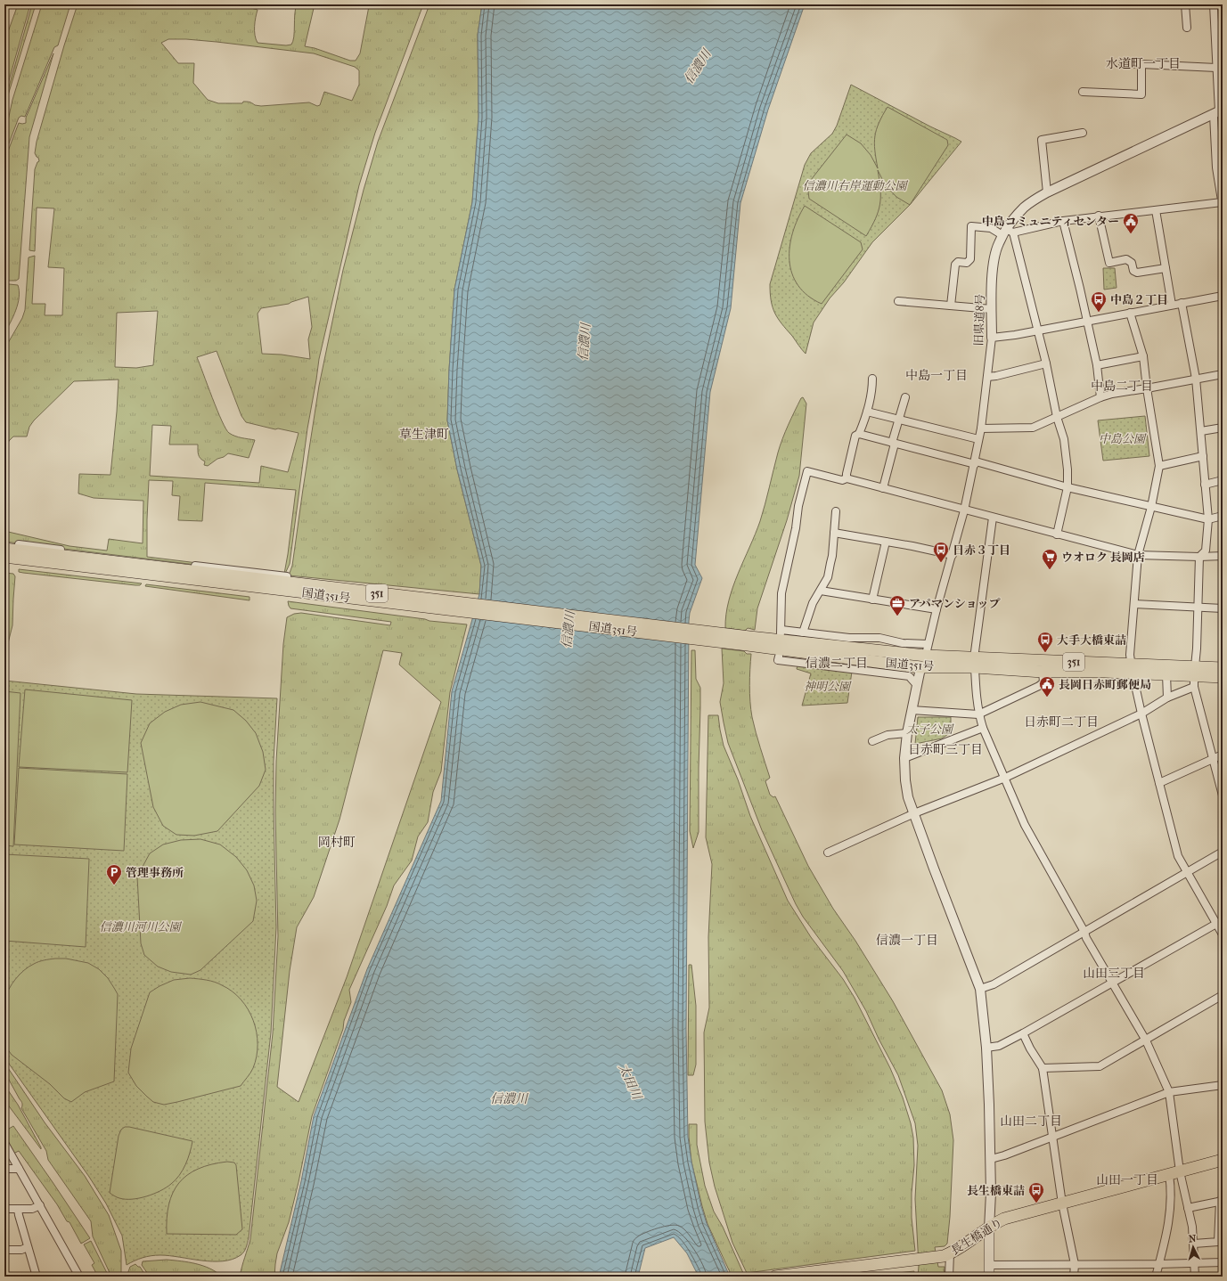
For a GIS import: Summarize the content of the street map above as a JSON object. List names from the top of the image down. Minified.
{"streets":{"highway":["351","国道351号","長生橋通り"],"street":["旧県道8号"]},"crossings":[["旧県道8号","国道351号"]],"districts":["水道町一丁目","中島一丁目","中島二丁目","草生津町","信濃二丁目","日赤町二丁目","日赤町三丁目","岡村町","信濃一丁目","山田三丁目","山田二丁目","山田一丁目"],"water":["信濃川","太田川"],"parks":["信濃川右岸運動公園","中島公園","神明公園","太子公園","信濃川河川公園"],"places":{"public building":["中島コミュニティセンター","長岡日赤町郵便局"],"bus stop":["中島２丁目","日赤３丁目","大手大橋東詰","長生橋東詰"],"supermarket":["ウオロク 長岡店"],"office":["アパマンショップ"],"parking":["管理事務所"]},"north":"top"}
